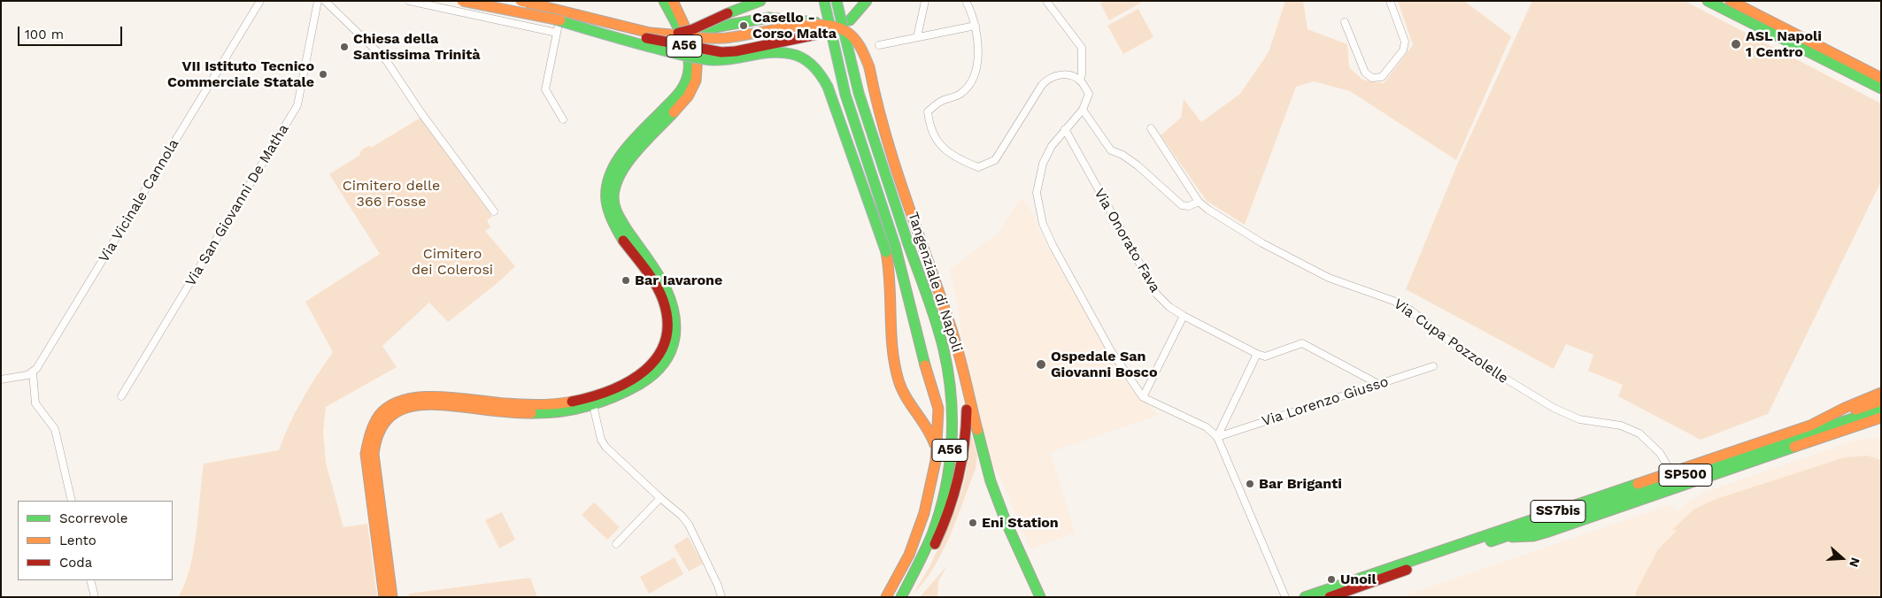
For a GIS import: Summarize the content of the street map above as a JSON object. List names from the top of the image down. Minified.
{"streets":{"main road":["A56","Tangenziale di Napoli","SP500","SS7bis"],"street":["Via Vicinale Cannola","Via San Giovanni De Matha","Via Onorato Fava","Via Cupa Pozzolelle","Via Lorenzo Giusso"]},"crossings":[["Via Cupa Pozzolelle","SS7bis"],["SP500","SS7bis"]],"parks":["Cimitero delle 366 Fosse","Cimitero dei Colerosi"],"places":["Casello - Corso Malta","ASL Napoli 1 Centro","Chiesa della Santissima Trinità","VII Istituto Tecnico Commerciale Statale","Bar Iavarone","Ospedale San Giovanni Bosco","Bar Briganti","Eni Station","Unoil"],"legend":["Scorrevole","Lento","Coda"],"scale_bar":"100 m","north":"right"}
